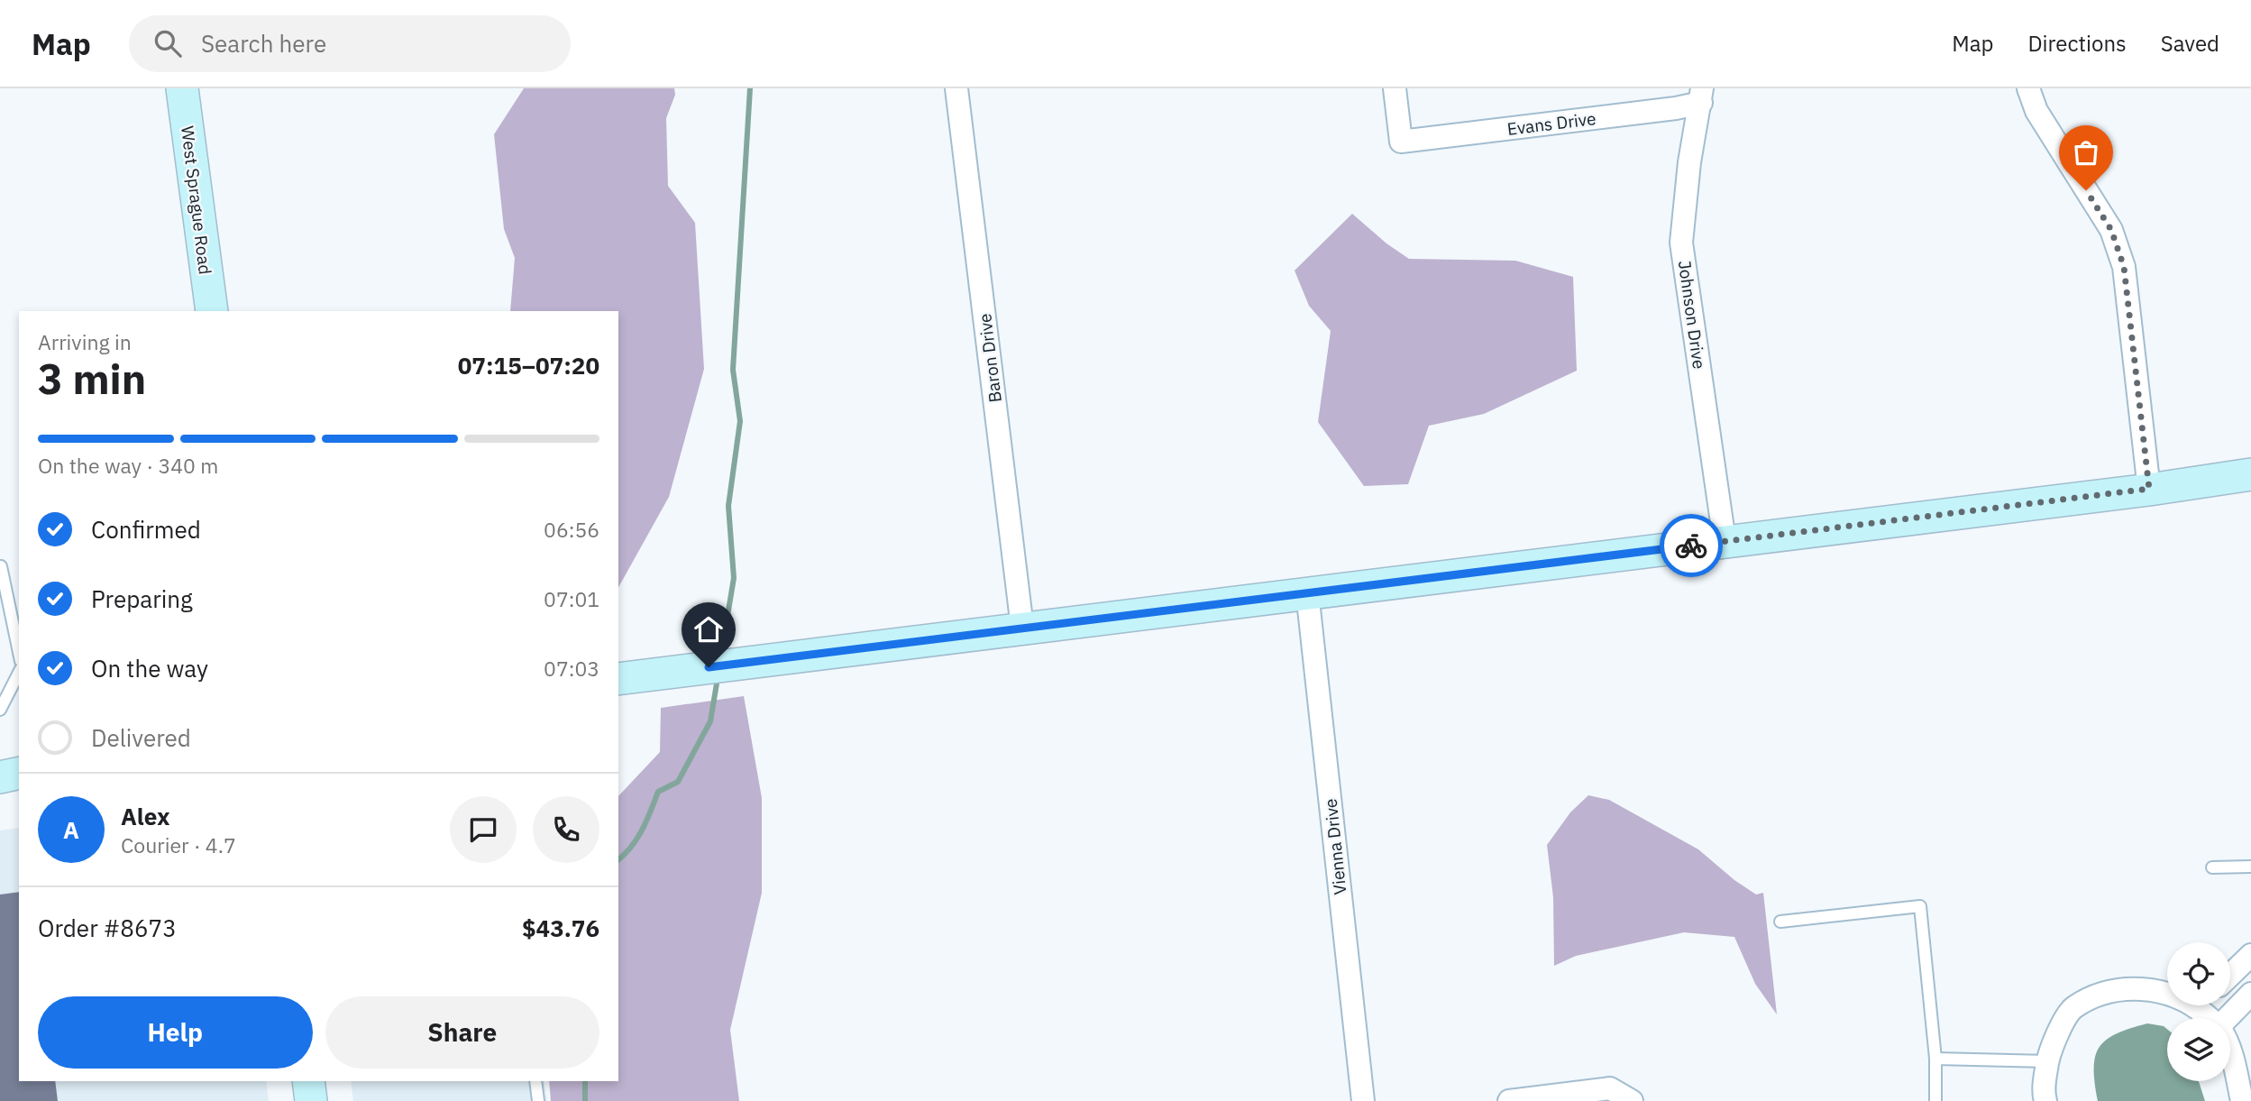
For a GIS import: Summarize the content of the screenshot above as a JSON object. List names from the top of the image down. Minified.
{"streets":{"street":["Evans Drive","West Sprague Road","Johnson Drive","Baron Drive","Vienna Drive"]},"crossings":[["Evans Drive","Johnson Drive"]],"page":{"header":"Map","search":"Search here","nav":["Map","Directions","Saved"],"heading":["3 min","Arriving in","07:15–07:20"],"panel":["Alex","Courier · 4.7","Order #8673","$43.76"],"bar":"On the way · 340 m","list":[["Confirmed","06:56"],["Preparing","07:01"],["On the way","07:03"],"Delivered"],"round":"A","buttons":["Help","Share"]}}
